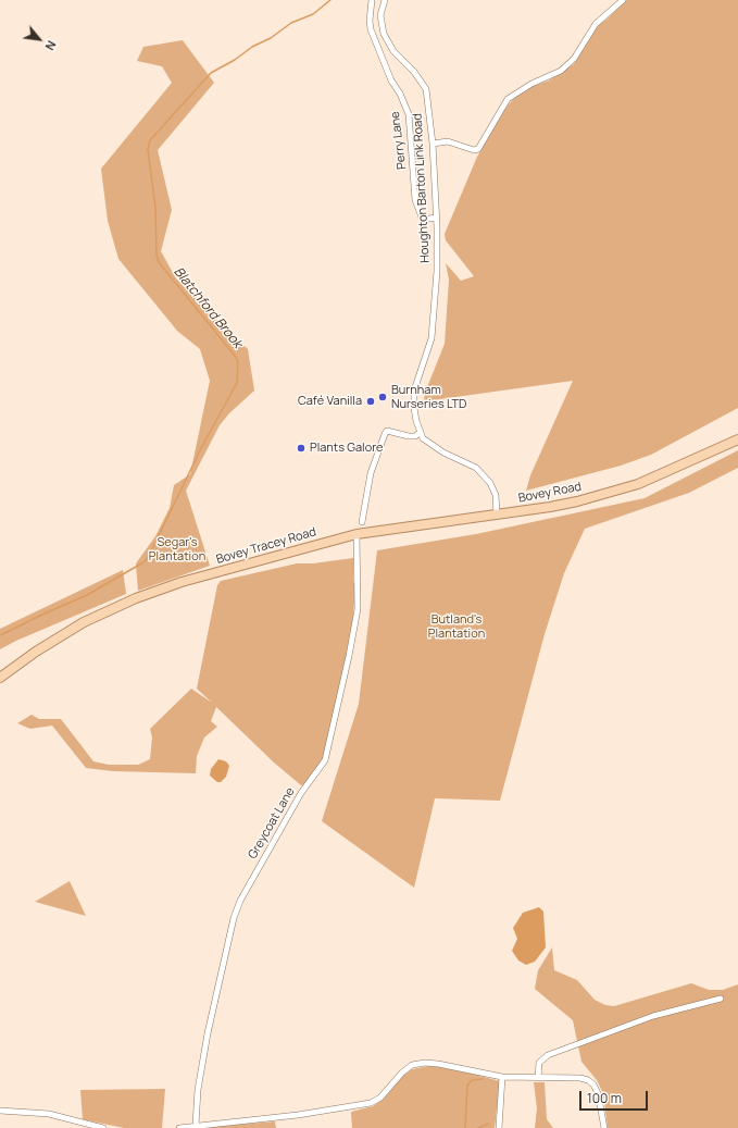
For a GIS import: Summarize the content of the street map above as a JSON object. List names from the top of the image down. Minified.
{"streets":{"main road":["Bovey Road","Bovey Tracey Road"],"street":["Perry Lane","Houghton Barton Link Road","Greycoat Lane"]},"crossings":[["Perry Lane","Houghton Barton Link Road"],["Bovey Road","Bovey Tracey Road"],["Bovey Road","Greycoat Lane"],["Bovey Tracey Road","Greycoat Lane"]],"water":["Blatchford Brook"],"parks":["Segar's Plantation","Butland's Plantation"],"places":["Burnham Nurseries LTD","Café Vanilla","Plants Galore"],"scale_bar":"100 m","north":"bottom right"}
